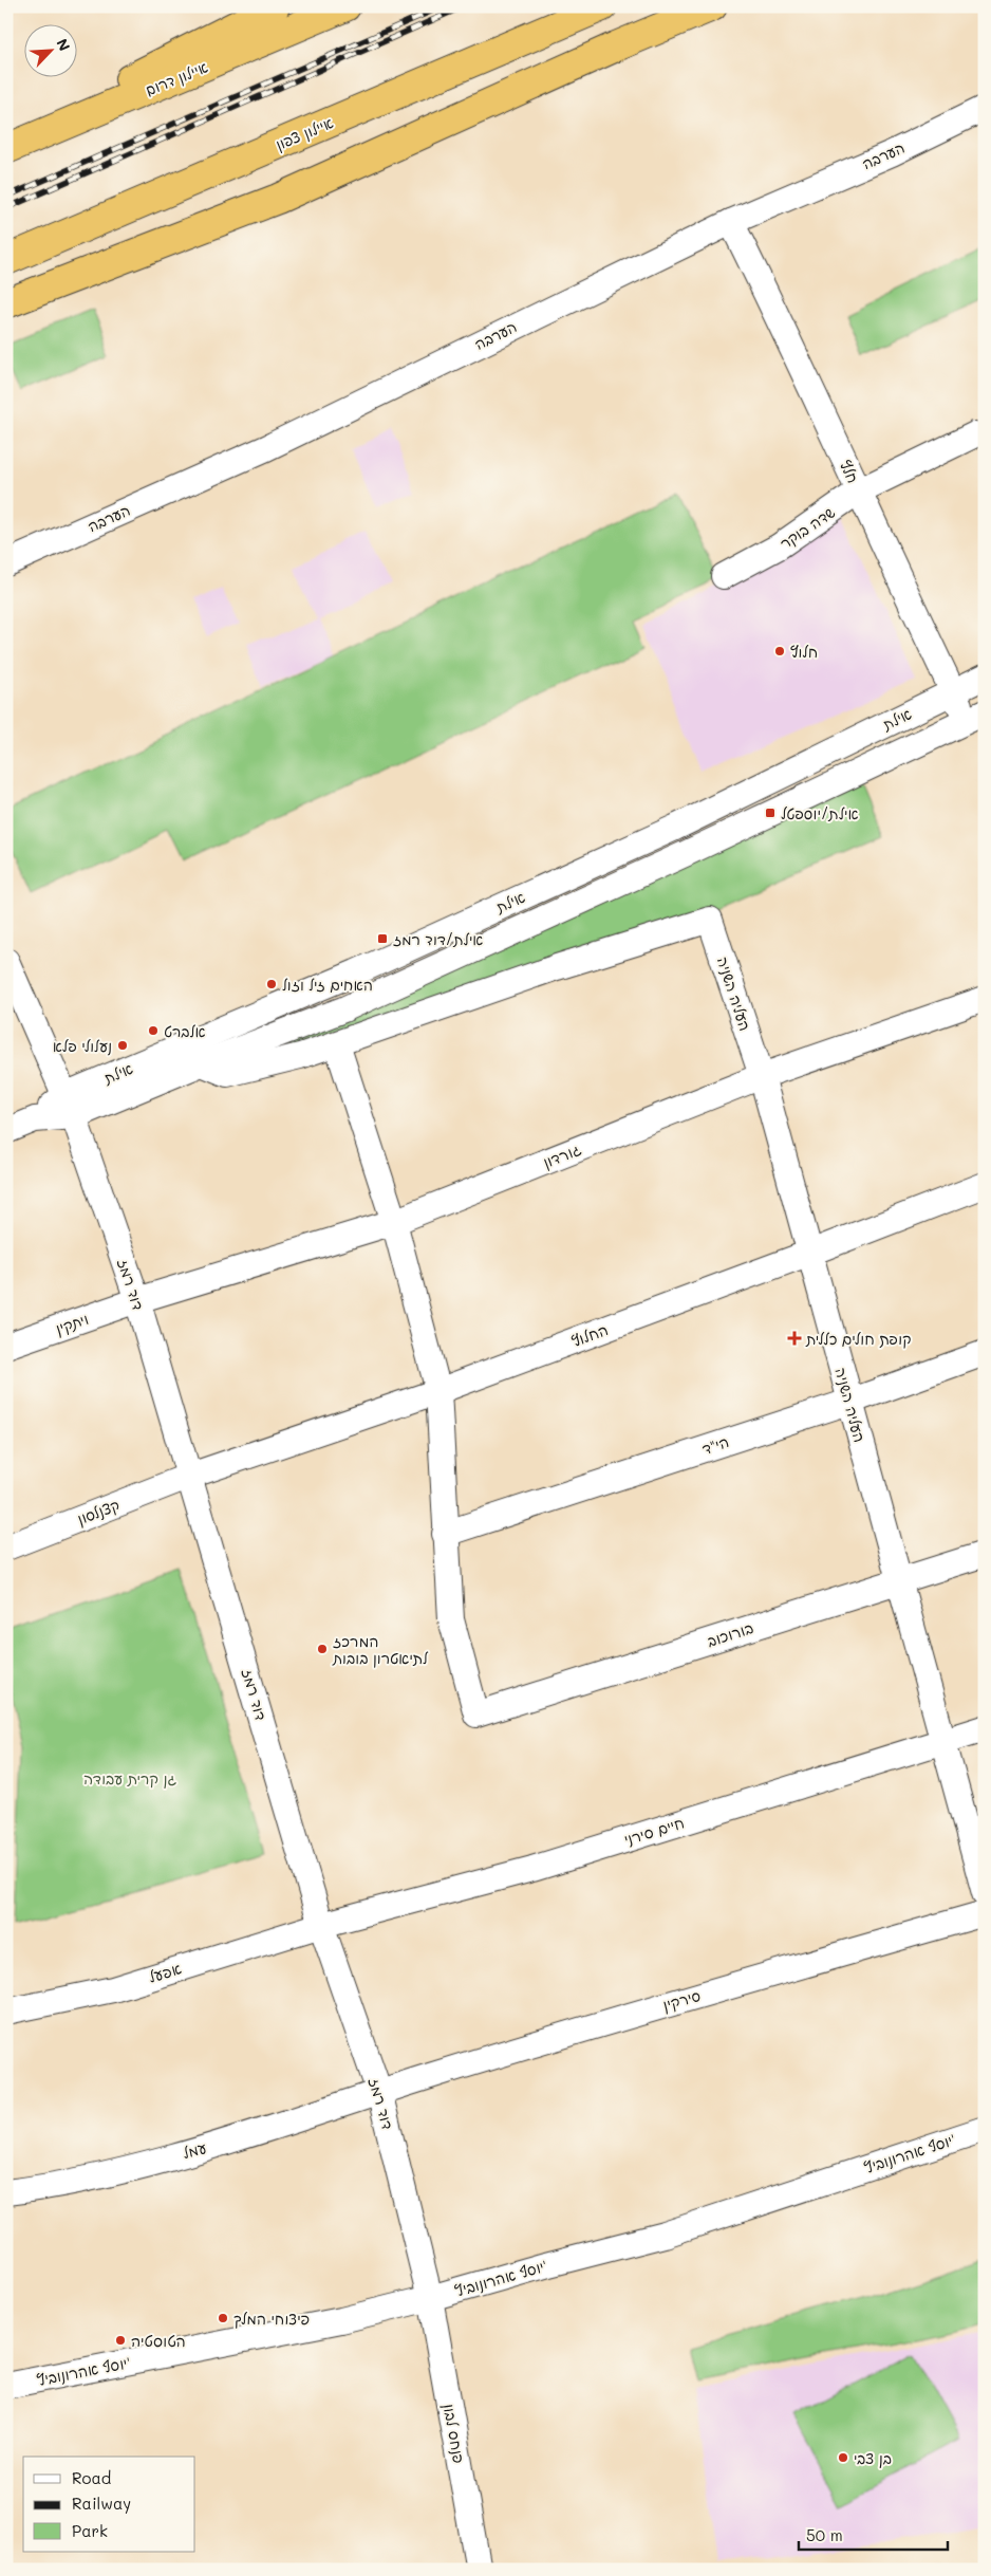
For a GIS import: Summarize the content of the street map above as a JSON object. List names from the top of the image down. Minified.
{"streets":{"highway":["איילון דרום","איילון צפון"],"street":["הערבה","חלץ","שדה בוקר","אילת","העליה השניה","גורדון","דוד רמז","ויתקין","החלוץ","הי\"ד","קצנלסון","בורוכוב","חיים סירני","אפעל","סירקין","עמל","יוסף אהרונוביץ'","פנחס לבון"]},"crossings":[["הערבה","חלץ"],["חלץ","שדה בוקר"],["חלץ","אילת"],["אילת","דוד רמז"],["העליה השניה","גורדון"],["העליה השניה","החלוץ"],["העליה השניה","הי\"ד"],["העליה השניה","בורוכוב"],["העליה השניה","חיים סירני"],["גורדון","דוד רמז"],["גורדון","ויתקין"],["דוד רמז","ויתקין"],["דוד רמז","החלוץ"],["דוד רמז","קצנלסון"],["דוד רמז","חיים סירני"],["דוד רמז","אפעל"],["דוד רמז","סירקין"],["דוד רמז","עמל"],["דוד רמז","יוסף אהרונוביץ'"],["דוד רמז","פנחס לבון"],["החלוץ","קצנלסון"],["הי\"ד","בורוכוב"],["חיים סירני","אפעל"],["סירקין","עמל"],["יוסף אהרונוביץ'","פנחס לבון"]],"parks":["גן קרית עבודה"],"places":{"other":["חלוץ","האחים זיל וזול","אלברט","נעלולי פלא","המרכז לתיאטרון בובות","פיצוחי המלך","הטוסטיה","בן צבי"],"transit":["אילת/יוספטל","אילת/דוד רמז"],"health":["קופת חולים כללית"]},"legend":["Road","Railway","Park"],"scale_bar":"50 m","north":"top right"}
